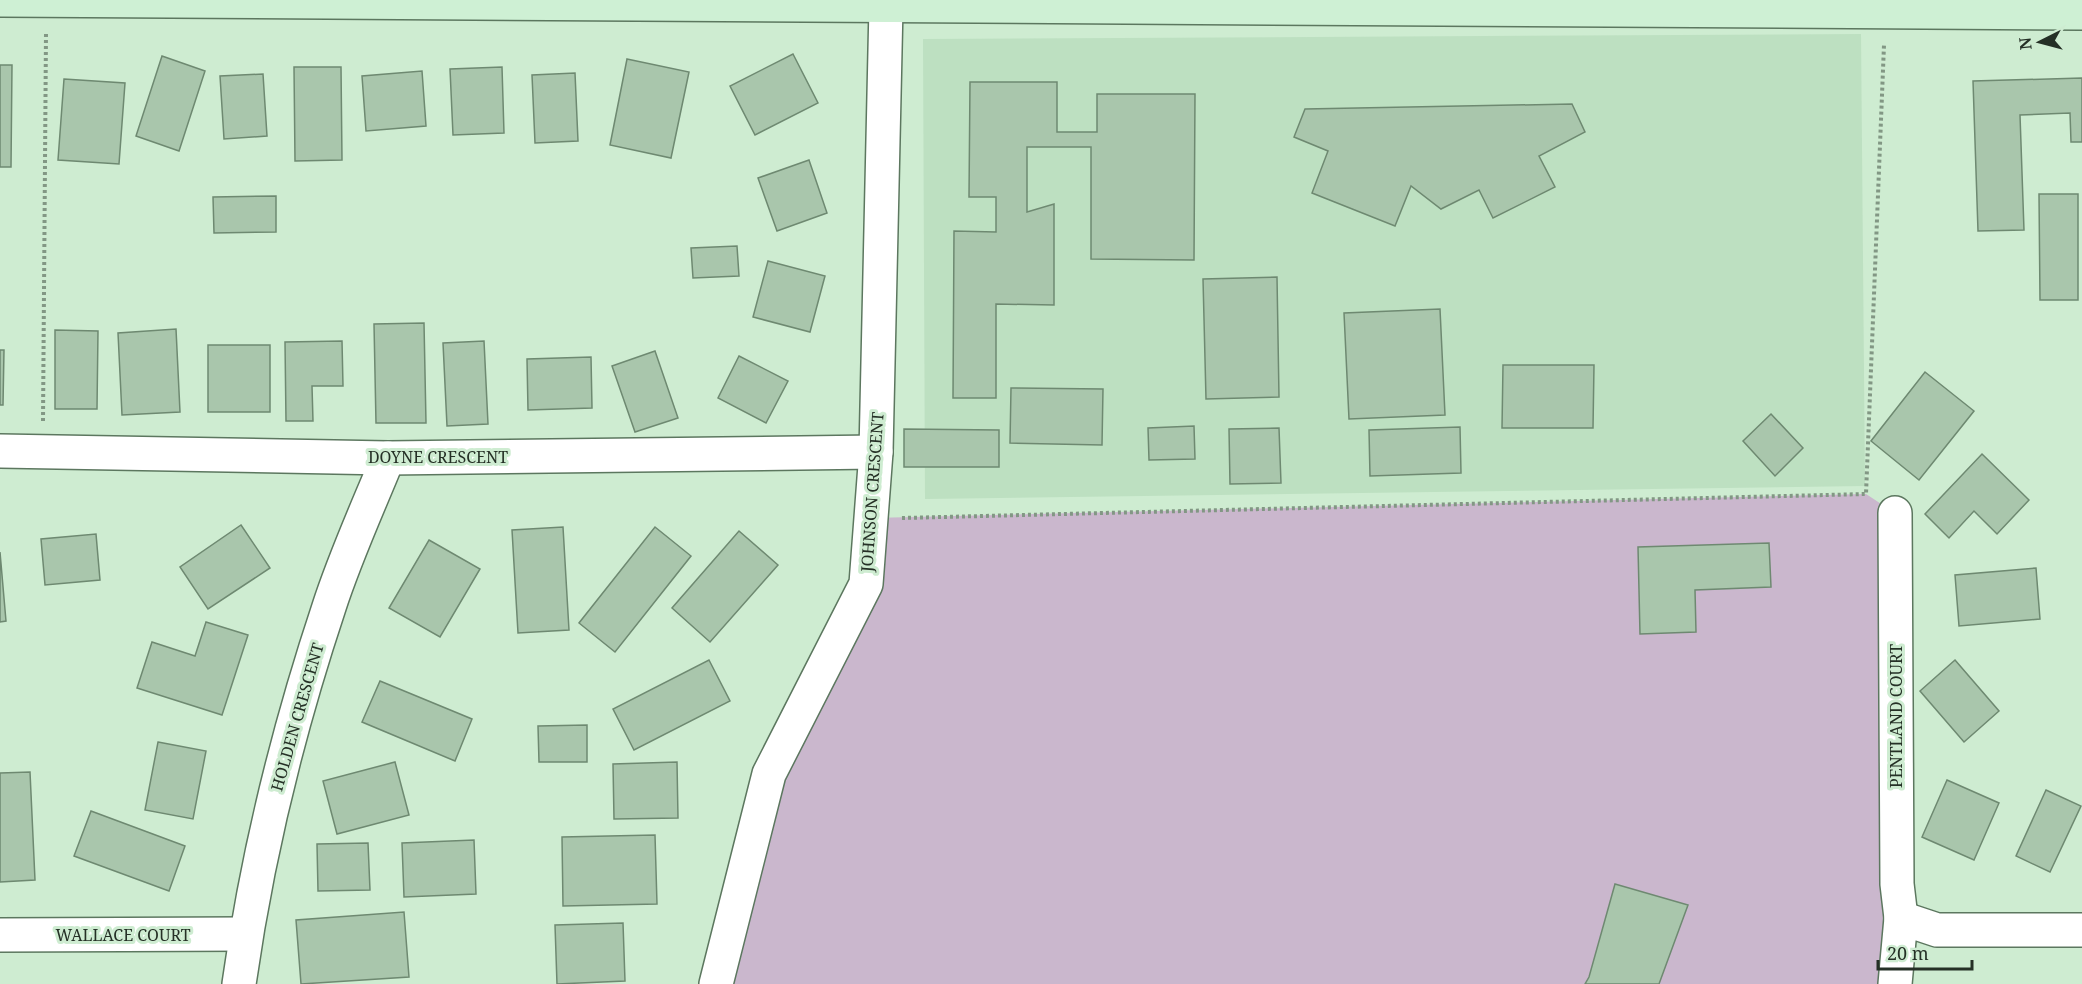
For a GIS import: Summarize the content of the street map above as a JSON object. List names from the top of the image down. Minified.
{"streets":{"street":["DOYNE CRESCENT","JOHNSON CRESCENT","PENTLAND COURT","HOLDEN CRESCENT","WALLACE COURT"]},"crossings":[["DOYNE CRESCENT","JOHNSON CRESCENT"],["DOYNE CRESCENT","HOLDEN CRESCENT"],["HOLDEN CRESCENT","WALLACE COURT"]],"scale_bar":"20 m","north":"left"}
